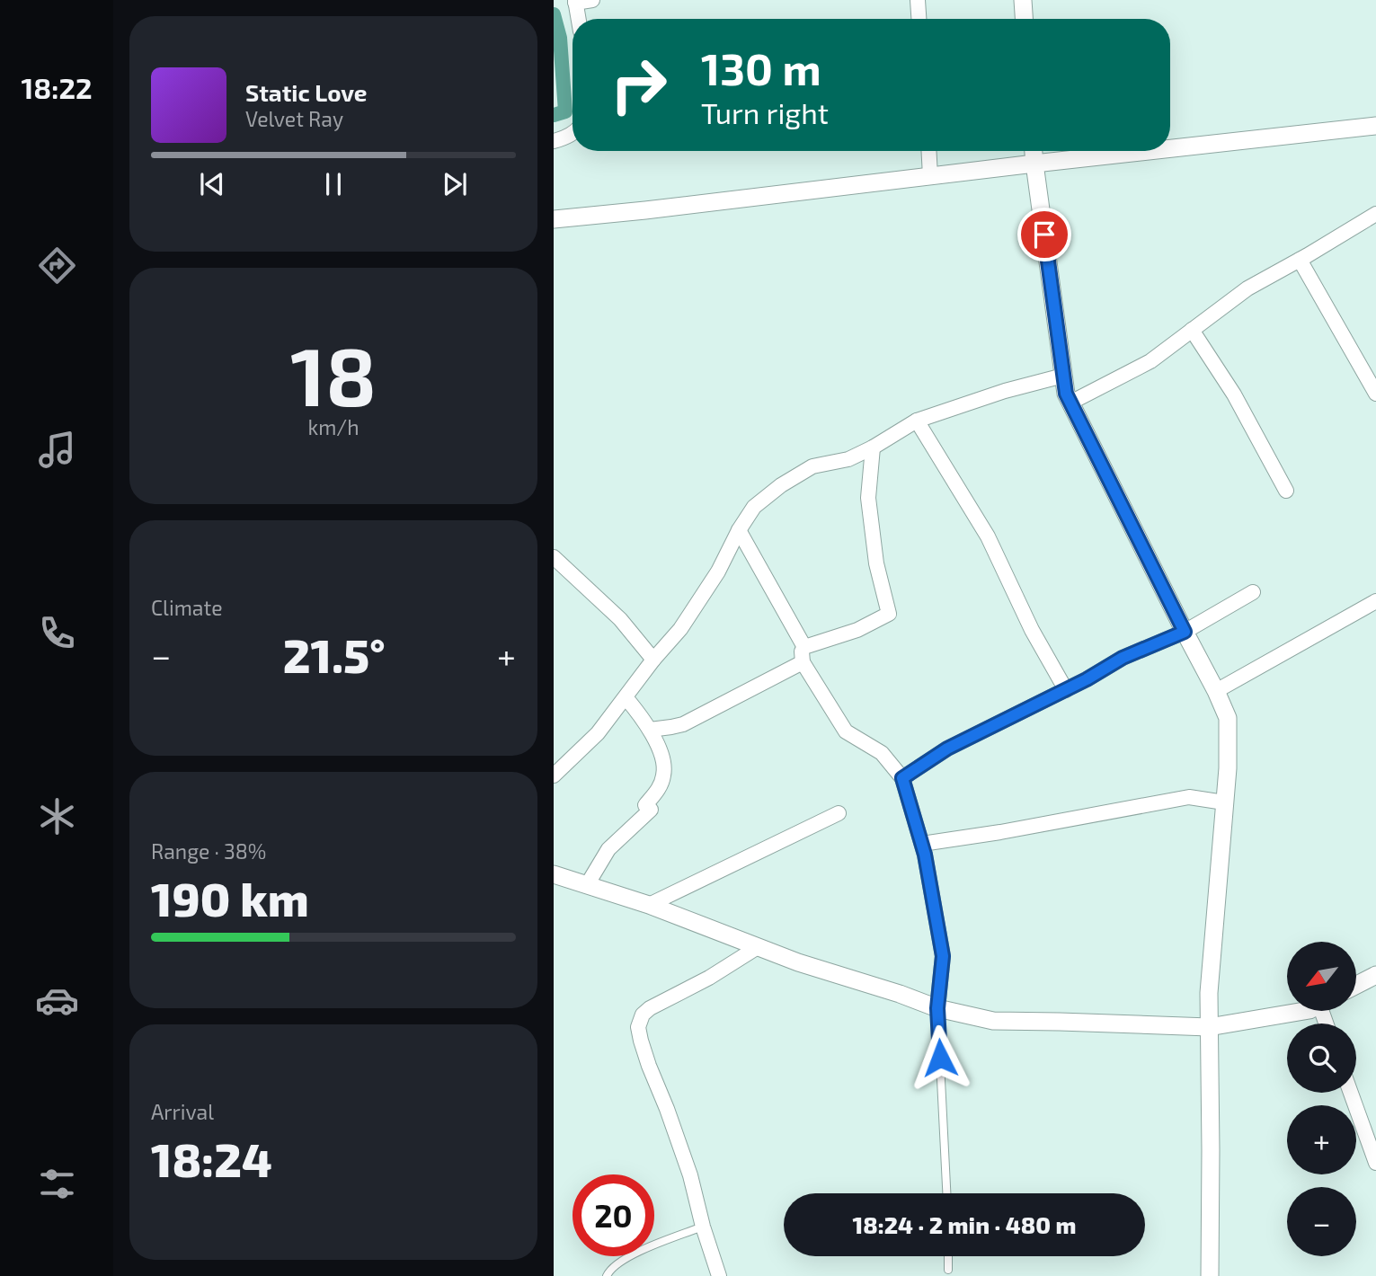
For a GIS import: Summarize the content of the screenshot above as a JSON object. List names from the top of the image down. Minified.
{"north":"bottom left","page":{"tabs":"18:22","turn":["130 m","Turn right"],"song":["Static Love","Velvet Ray"],"tile":[["18","km/h"],"Climate",["Range · 38%","190 km"],["Arrival","18:24"]],"heat":["−","21.5°","+"],"map_buttons":["+","−"],"limit":"20","trip":"18:24 · 2 min · 480 m"}}
